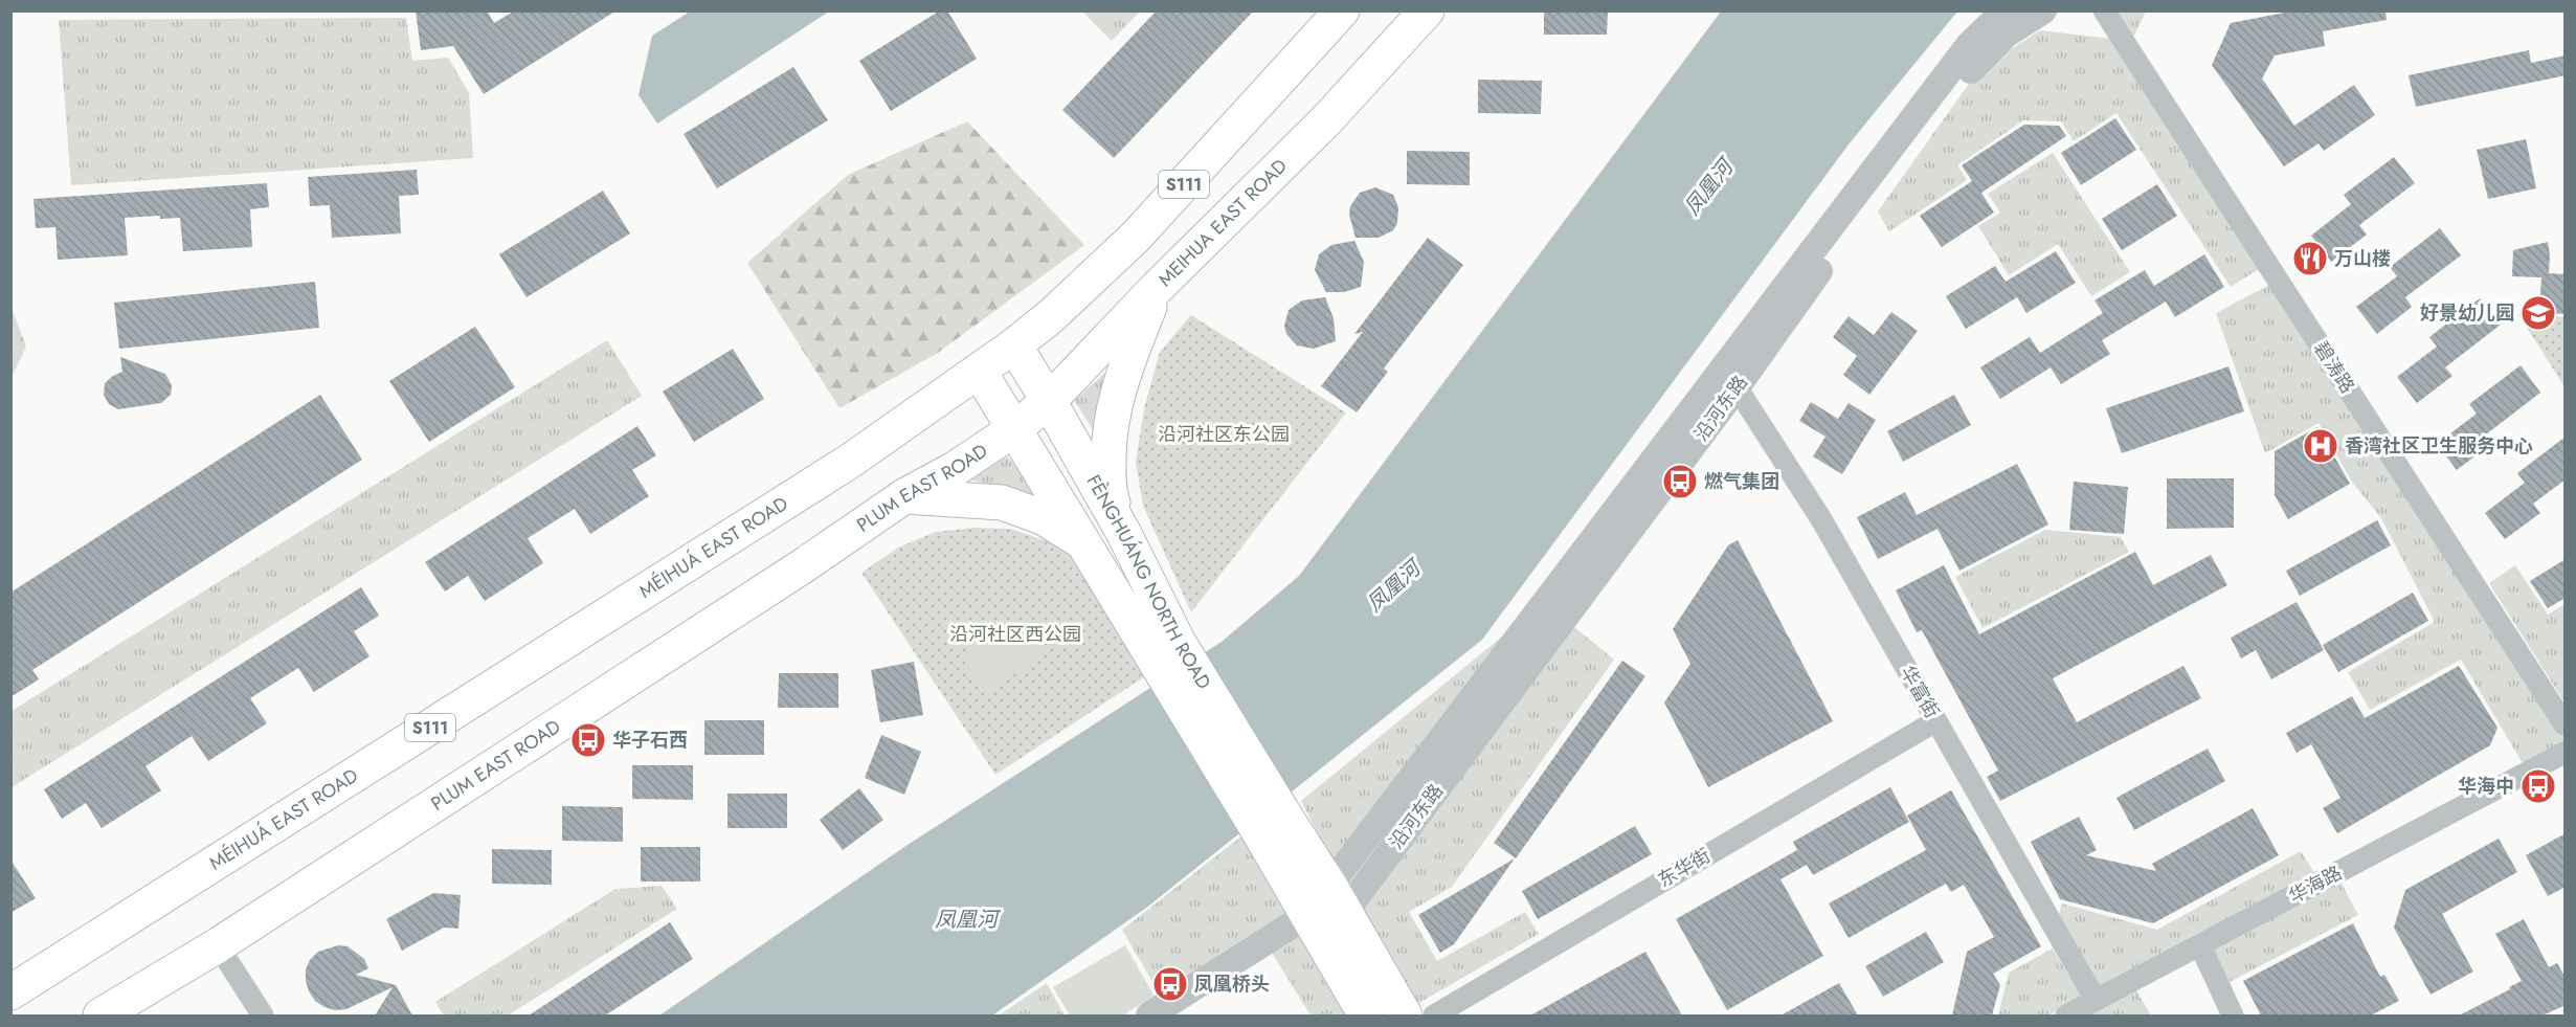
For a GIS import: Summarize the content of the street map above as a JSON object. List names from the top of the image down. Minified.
{"streets":{"main road":["S111","MEIHUA EAST ROAD","PLUM EAST ROAD","MÉIHUÁ EAST ROAD","FÈNGHUÁNG NORTH ROAD"],"street":["碧涛路","沿河东路","华富街","东华街","华海路"]},"crossings":[["MEIHUA EAST ROAD","PLUM EAST ROAD"],["MEIHUA EAST ROAD","FÈNGHUÁNG NORTH ROAD"],["沿河东路","华富街"],["PLUM EAST ROAD","FÈNGHUÁNG NORTH ROAD"],["MÉIHUÁ EAST ROAD","FÈNGHUÁNG NORTH ROAD"],["华富街","东华街"],["华富街","华海路"]],"water":["凤凰河"],"parks":["沿河社区东公园","沿河社区西公园"],"places":{"restaurant":["万山楼"],"school or university":["好景幼儿园"],"hospital":["香湾社区卫生服务中心"],"bus stop":["燃气集团","华子石西","华海中","凤凰桥头"]}}
